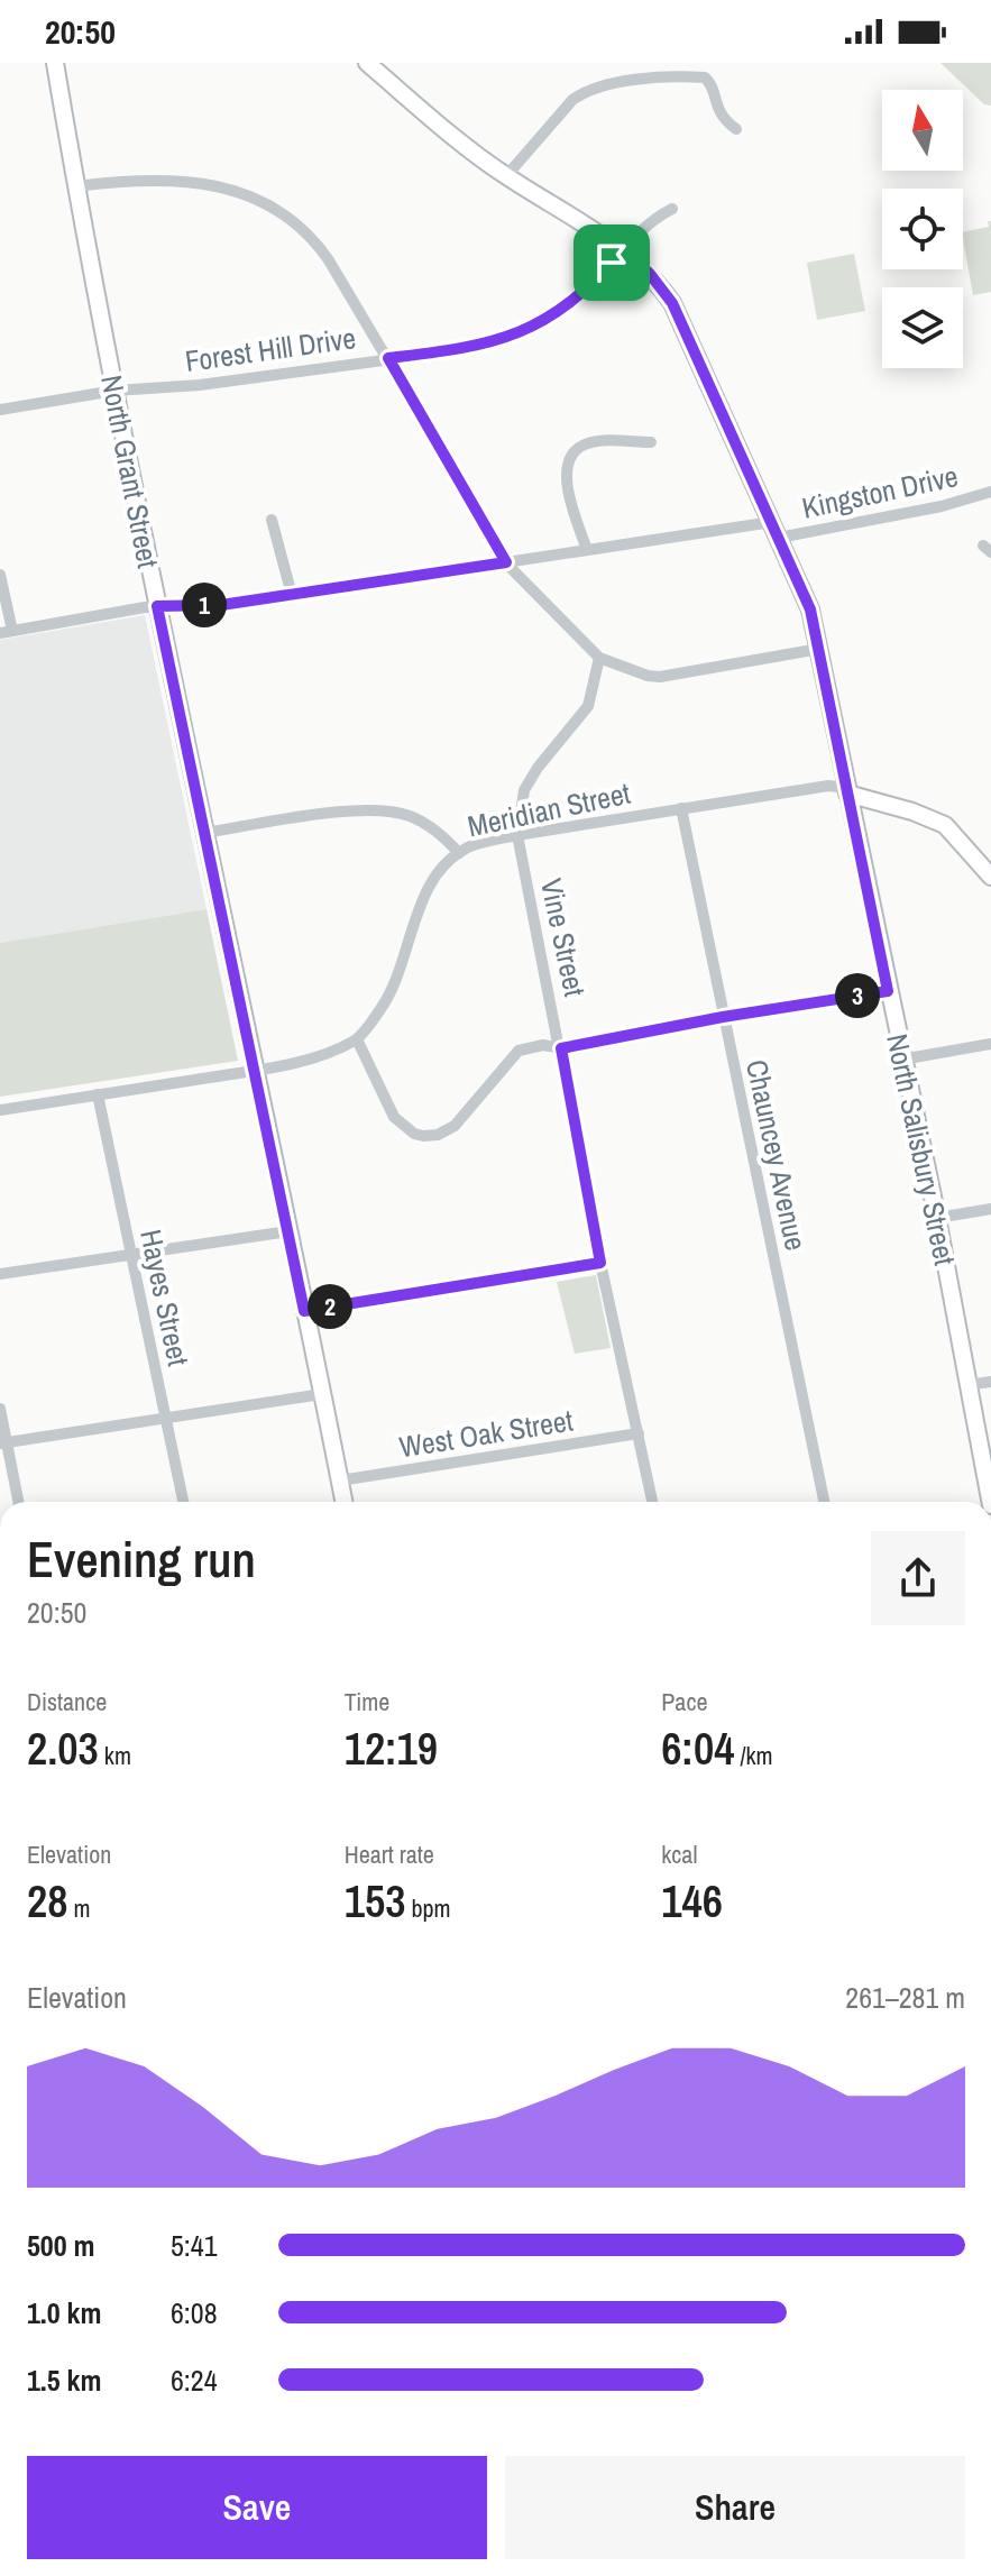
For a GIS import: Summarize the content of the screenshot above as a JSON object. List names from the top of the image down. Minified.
{"streets":{"street":["Forest Hill Drive","North Grant Street","Kingston Drive","Meridian Street","Vine Street","North Salisbury Street","Chauncey Avenue","Hayes Street","West Oak Street"]},"crossings":[["Forest Hill Drive","North Grant Street"],["Forest Hill Drive","North Salisbury Street"],["North Grant Street","West Oak Street"],["Kingston Drive","North Salisbury Street"],["Meridian Street","Vine Street"],["Meridian Street","North Salisbury Street"],["Meridian Street","Chauncey Avenue"],["Vine Street","West Oak Street"]],"north":"top","page":{"status":"20:50","pins":["1","3","2"],"heading":["Evening run","20:50"],"stats":[["Distance","2.03 km"],["Time","12:19"],["Pace","6:04 /km"],["Elevation","28 m"],["Heart rate","153 bpm"],["kcal","146"]],"chart":["Elevation","261–281 m"],"list":[{"name":"500 m","note":"5:41"},{"name":"1.0 km","note":"6:08"},{"name":"1.5 km","note":"6:24"}],"buttons":["Save","Share"]}}
